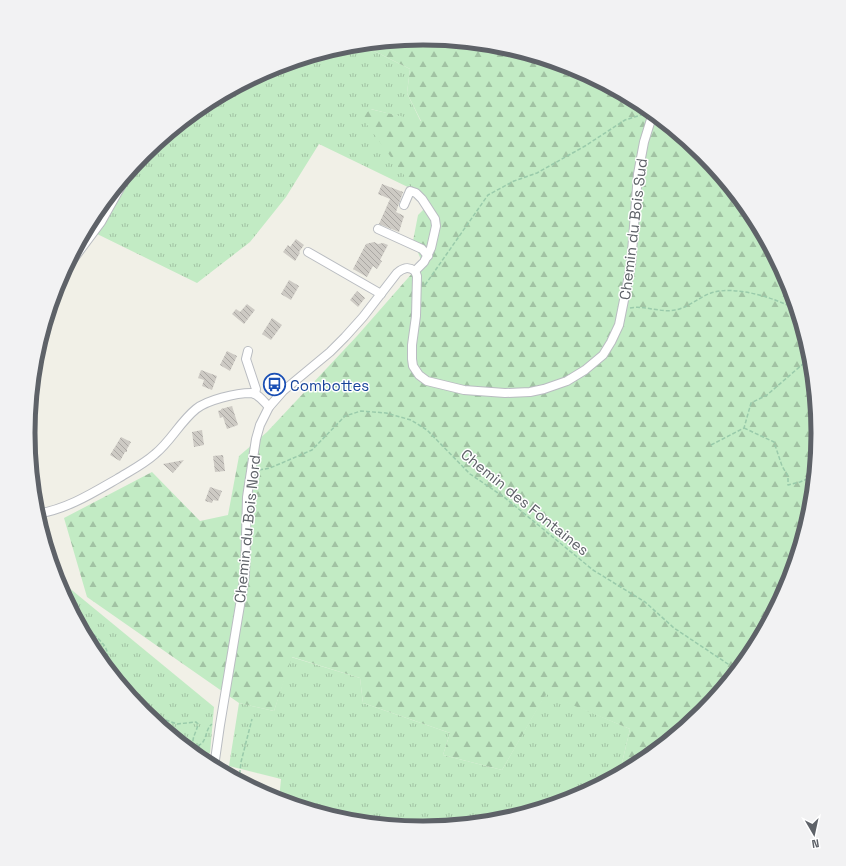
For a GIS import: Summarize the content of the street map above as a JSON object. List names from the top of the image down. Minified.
{"streets":{"street":["Chemin du Bois Sud","Chemin du Bois Nord"],"path":["Chemin des Fontaines"]},"crossings":[["Chemin du Bois Sud","Chemin du Bois Nord"],["Chemin des Fontaines","Chemin du Bois Nord"]],"places":{"bus stop":["Combottes"]},"north":"bottom"}
